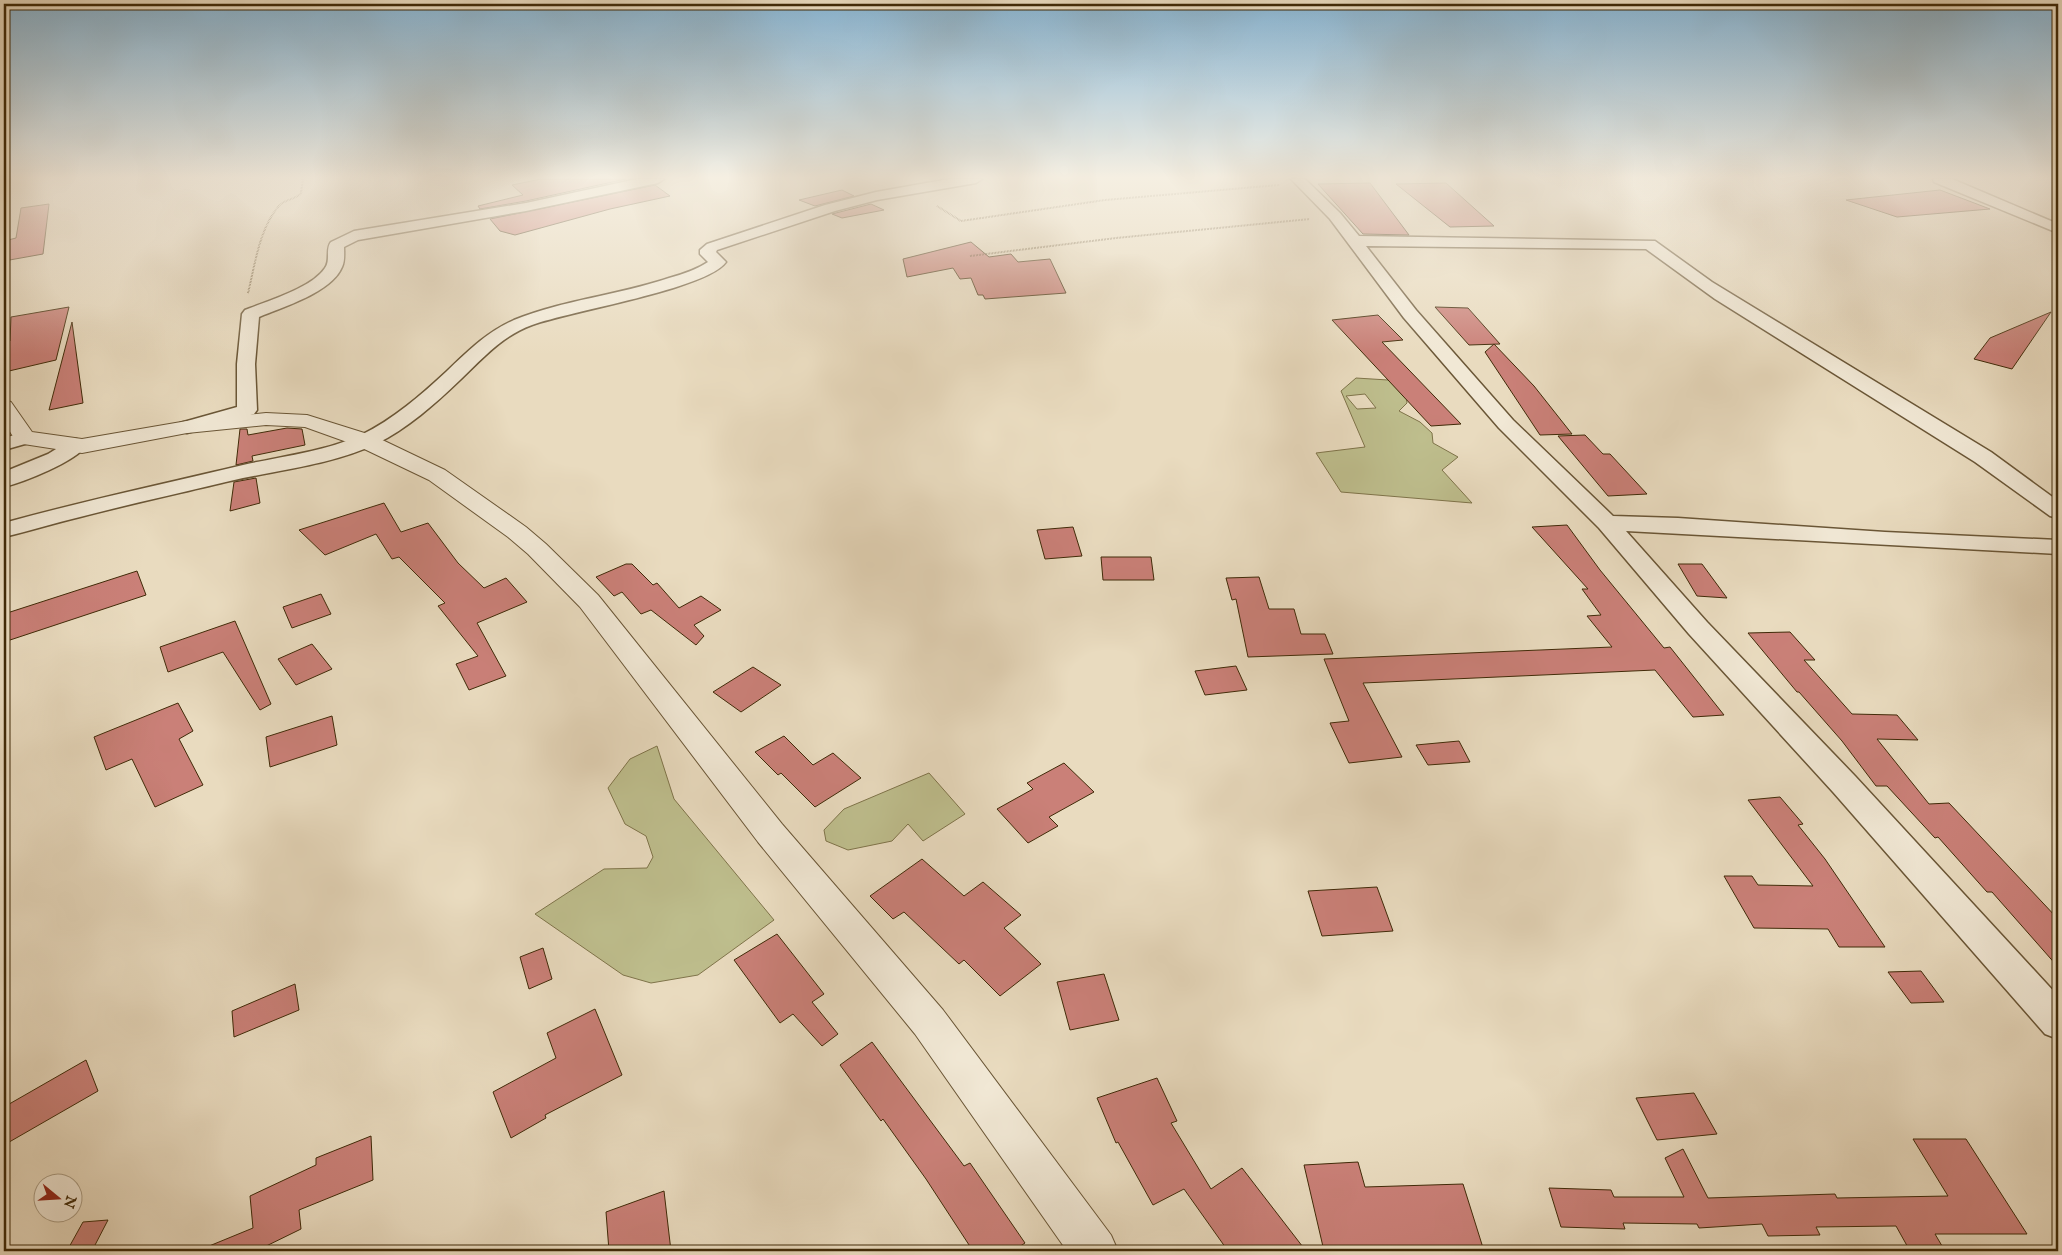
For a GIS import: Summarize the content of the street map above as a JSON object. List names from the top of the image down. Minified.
{"north":"right"}
